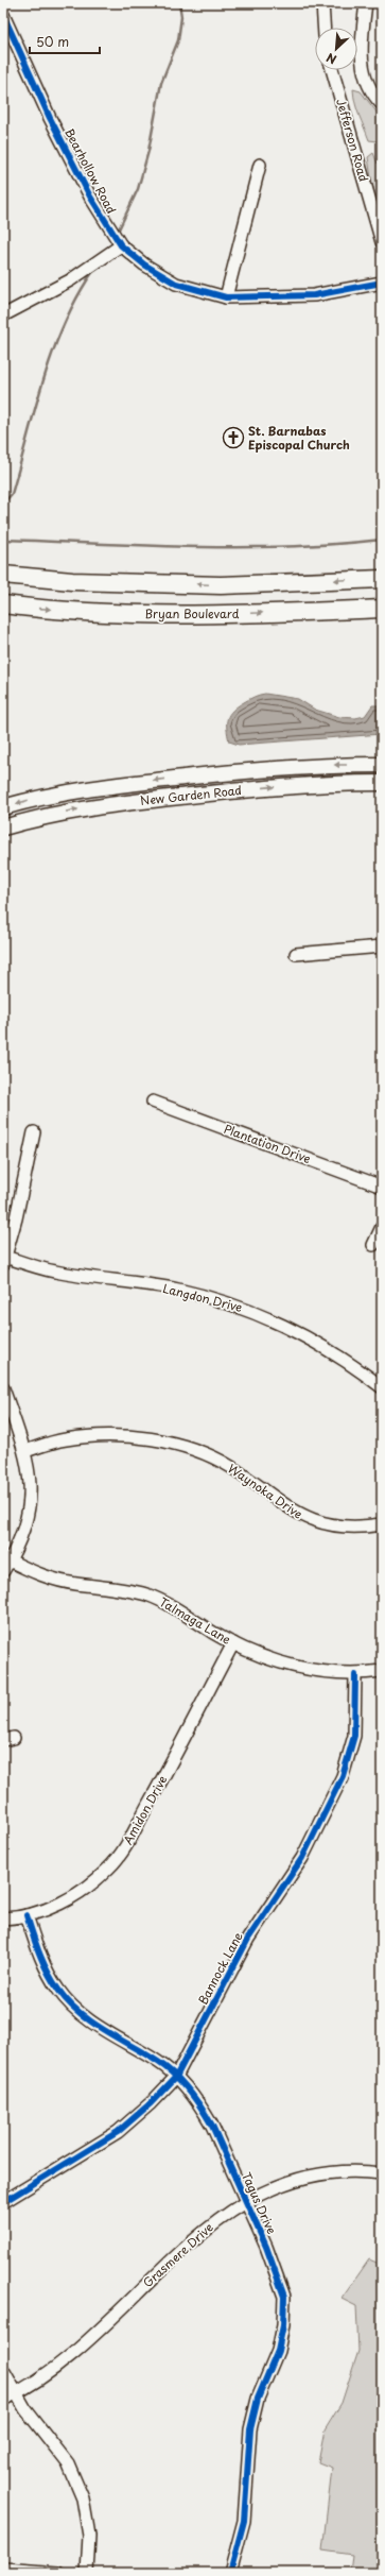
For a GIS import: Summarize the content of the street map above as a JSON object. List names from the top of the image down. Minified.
{"streets":{"highway":["Bryan Boulevard"],"main road":["New Garden Road"],"street":["Jefferson Road","Bearhollow Road","Plantation Drive","Langdon Drive","Waynoka Drive","Talmaga Lane","Amidon Drive","Bannock Lane","Tagus Drive","Grasmere Drive"]},"crossings":[["Talmaga Lane","Amidon Drive"],["Talmaga Lane","Bannock Lane"],["Amidon Drive","Tagus Drive"],["Bannock Lane","Tagus Drive"],["Tagus Drive","Grasmere Drive"]],"places":{"church":["St. Barnabas Episcopal Church"]},"scale_bar":"50 m","north":"bottom left"}
